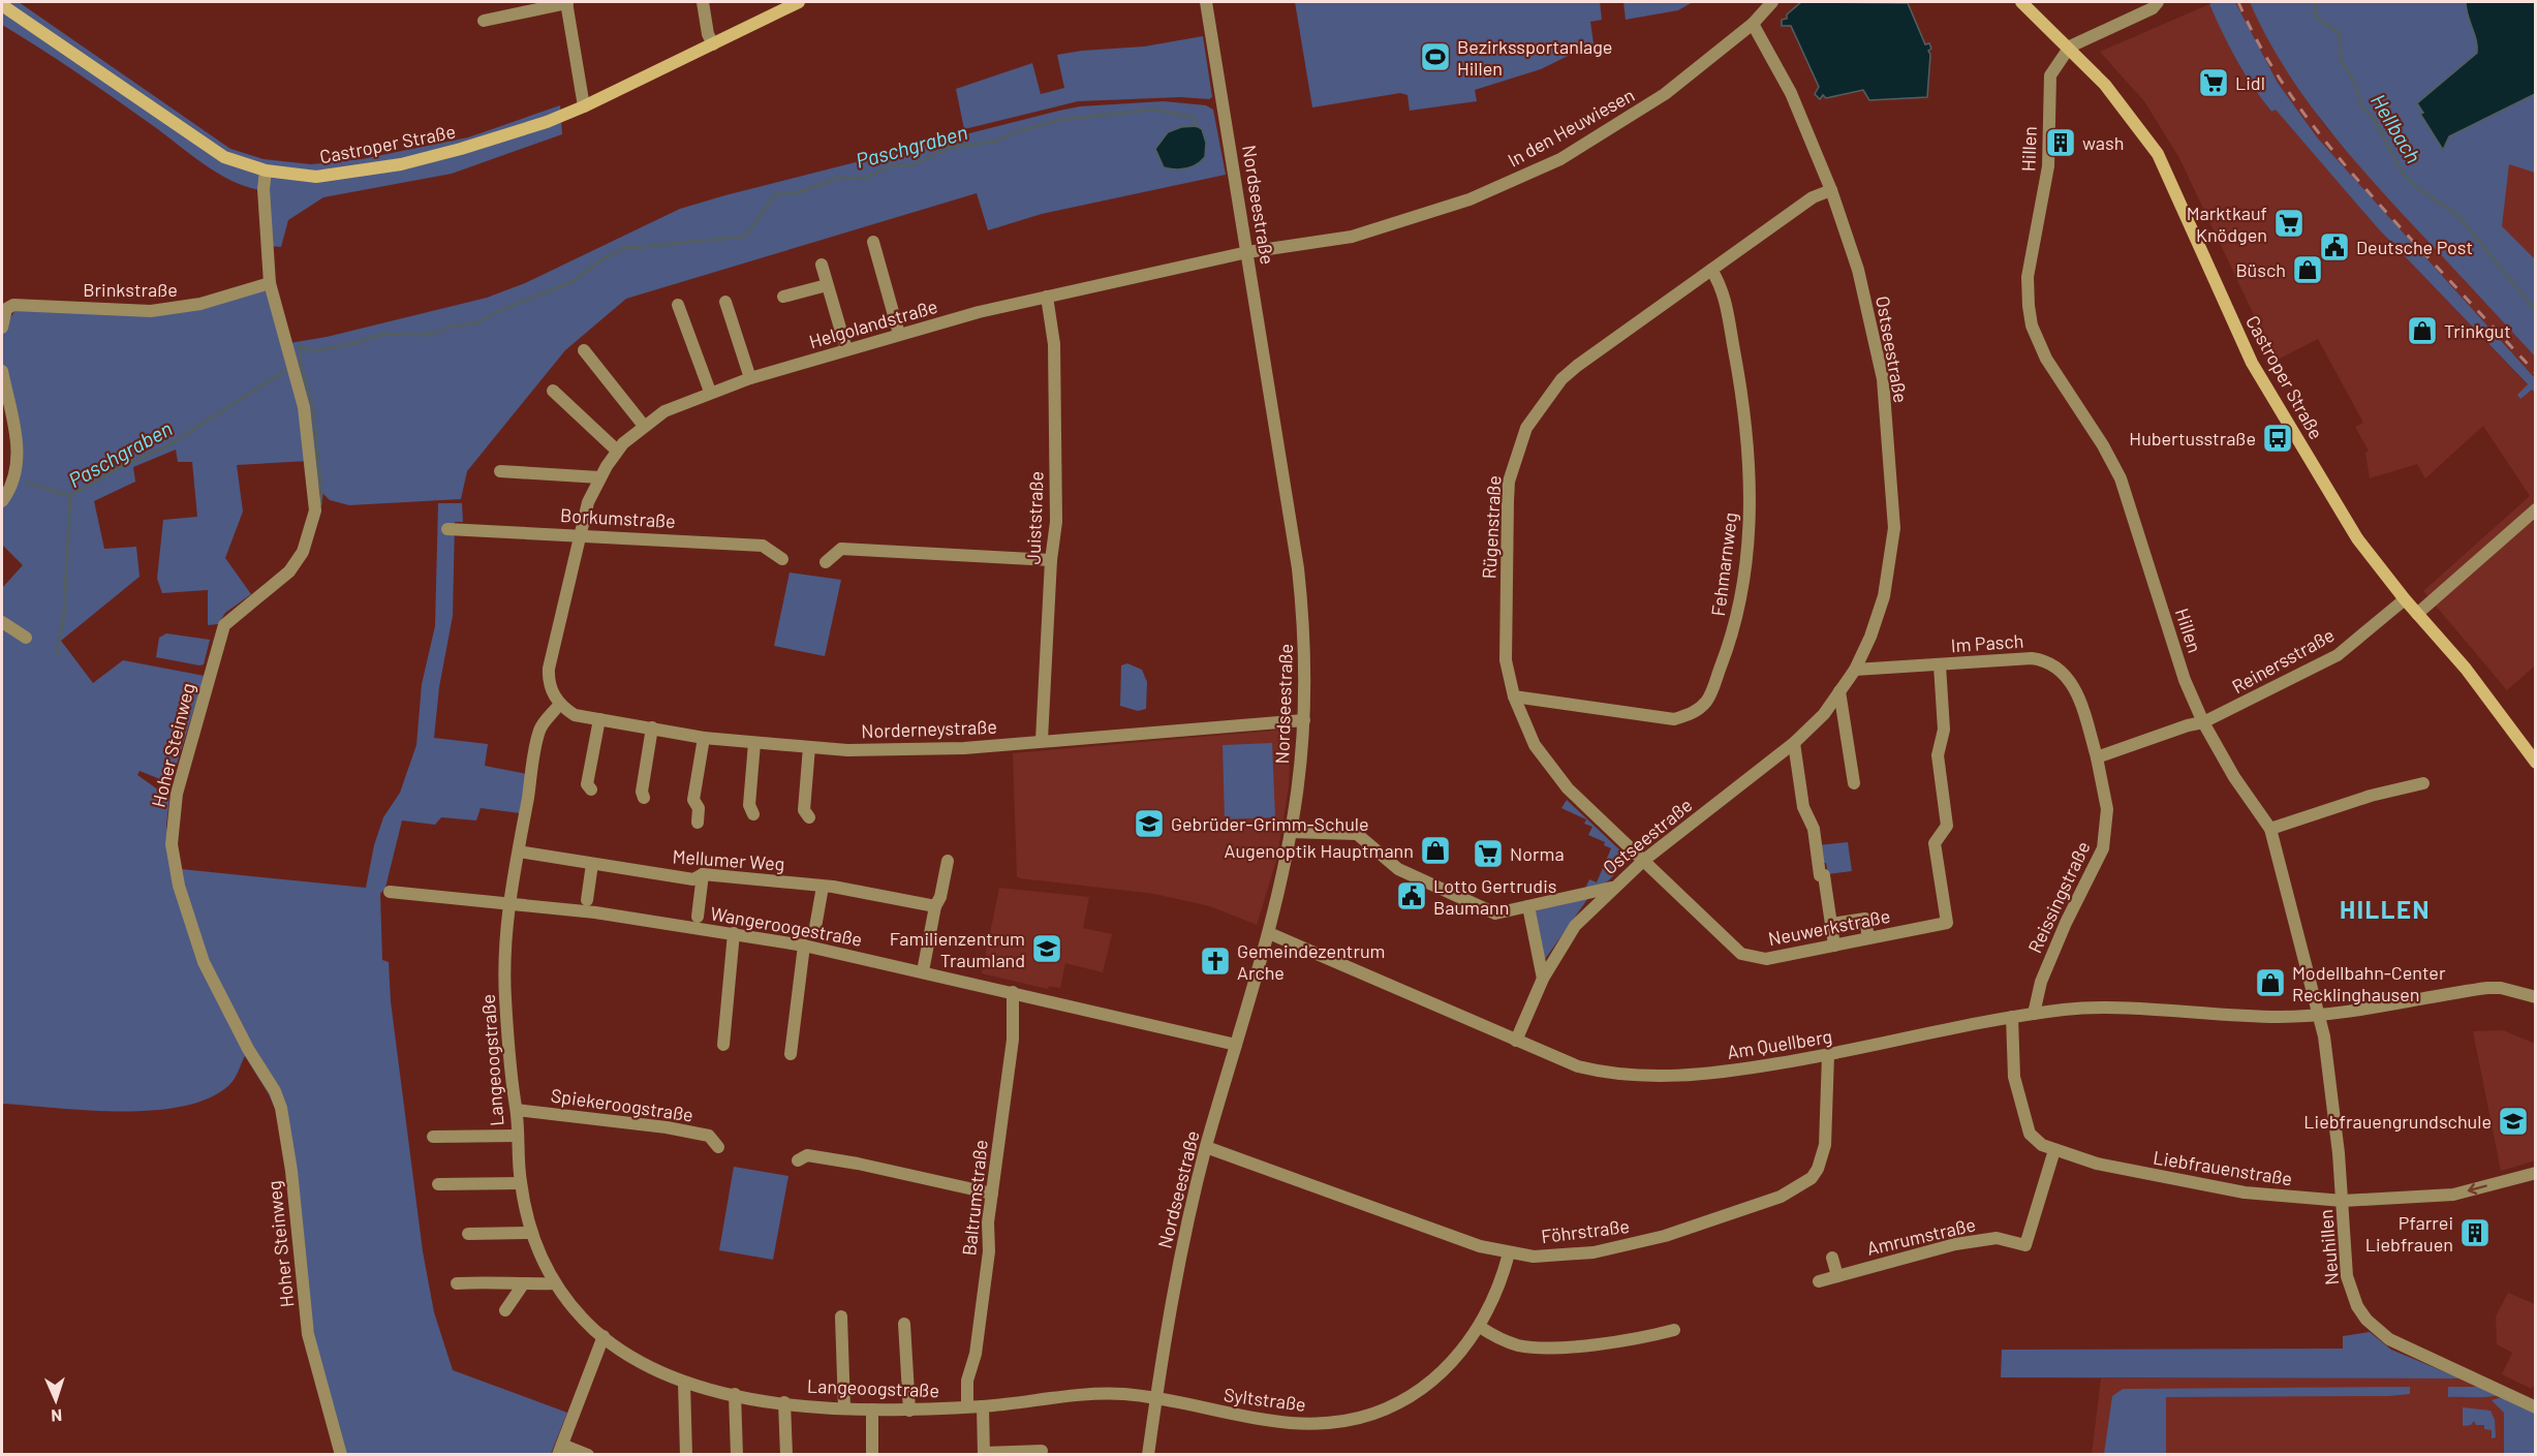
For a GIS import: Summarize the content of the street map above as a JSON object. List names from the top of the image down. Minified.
{"streets":{"main road":["Castroper Straße"],"street":["In den Heuwiesen","Hillen","Nordseestraße","Brinkstraße","Helgolandstraße","Ostseestraße","Borkumstraße","Juiststraße","Rügenstraße","Fehmarnweg","Im Pasch","Reinersstraße","Norderneystraße","Hoher Steinweg","Mellumer Weg","Reissingstraße","Wangeroogestraße","Neuwerkstraße","Am Quellberg","Langeoogstraße","Spiekeroogstraße","Liebfrauenstraße","Baltrumstraße","Föhrstraße","Amrumstraße","Neuhillen","Syltstraße"]},"crossings":[["In den Heuwiesen","Nordseestraße"],["In den Heuwiesen","Helgolandstraße"],["In den Heuwiesen","Ostseestraße"],["Castroper Straße","Hillen"],["Castroper Straße","Reinersstraße"],["Castroper Straße","Hoher Steinweg"],["Hillen","Reinersstraße"],["Hillen","Am Quellberg"],["Hillen","Neuhillen"],["Nordseestraße","Helgolandstraße"],["Nordseestraße","Norderneystraße"],["Nordseestraße","Wangeroogestraße"],["Nordseestraße","Am Quellberg"],["Nordseestraße","Langeoogstraße"],["Nordseestraße","Föhrstraße"],["Nordseestraße","Syltstraße"],["Brinkstraße","Hoher Steinweg"],["Helgolandstraße","Borkumstraße"],["Helgolandstraße","Juiststraße"],["Ostseestraße","Rügenstraße"],["Ostseestraße","Im Pasch"],["Ostseestraße","Neuwerkstraße"],["Ostseestraße","Am Quellberg"],["Juiststraße","Norderneystraße"],["Rügenstraße","Fehmarnweg"],["Rügenstraße","Neuwerkstraße"],["Im Pasch","Reissingstraße"],["Im Pasch","Neuwerkstraße"],["Reissingstraße","Am Quellberg"],["Wangeroogestraße","Langeoogstraße"],["Wangeroogestraße","Baltrumstraße"],["Am Quellberg","Liebfrauenstraße"],["Am Quellberg","Föhrstraße"],["Am Quellberg","Neuhillen"],["Langeoogstraße","Spiekeroogstraße"],["Langeoogstraße","Baltrumstraße"],["Langeoogstraße","Syltstraße"],["Liebfrauenstraße","Amrumstraße"],["Liebfrauenstraße","Neuhillen"],["Föhrstraße","Syltstraße"]],"districts":["HILLEN"],"water":["Hellbach","Paschgraben"],"places":{"sports":["Bezirkssportanlage Hillen"],"supermarket":["Lidl","Marktkauf Knödgen","Norma"],"building":["wash","Pfarrei Liebfrauen"],"public building":["Deutsche Post","Lotto Gertrudis Baumann"],"shop":["Büsch","Trinkgut","Augenoptik Hauptmann","Modellbahn-Center Recklinghausen"],"bus stop":["Hubertusstraße"],"school or university":["Gebrüder-Grimm-Schule","Familienzentrum Traumland","Liebfrauengrundschule"],"church":["Gemeindezentrum Arche"]},"north":"bottom"}
